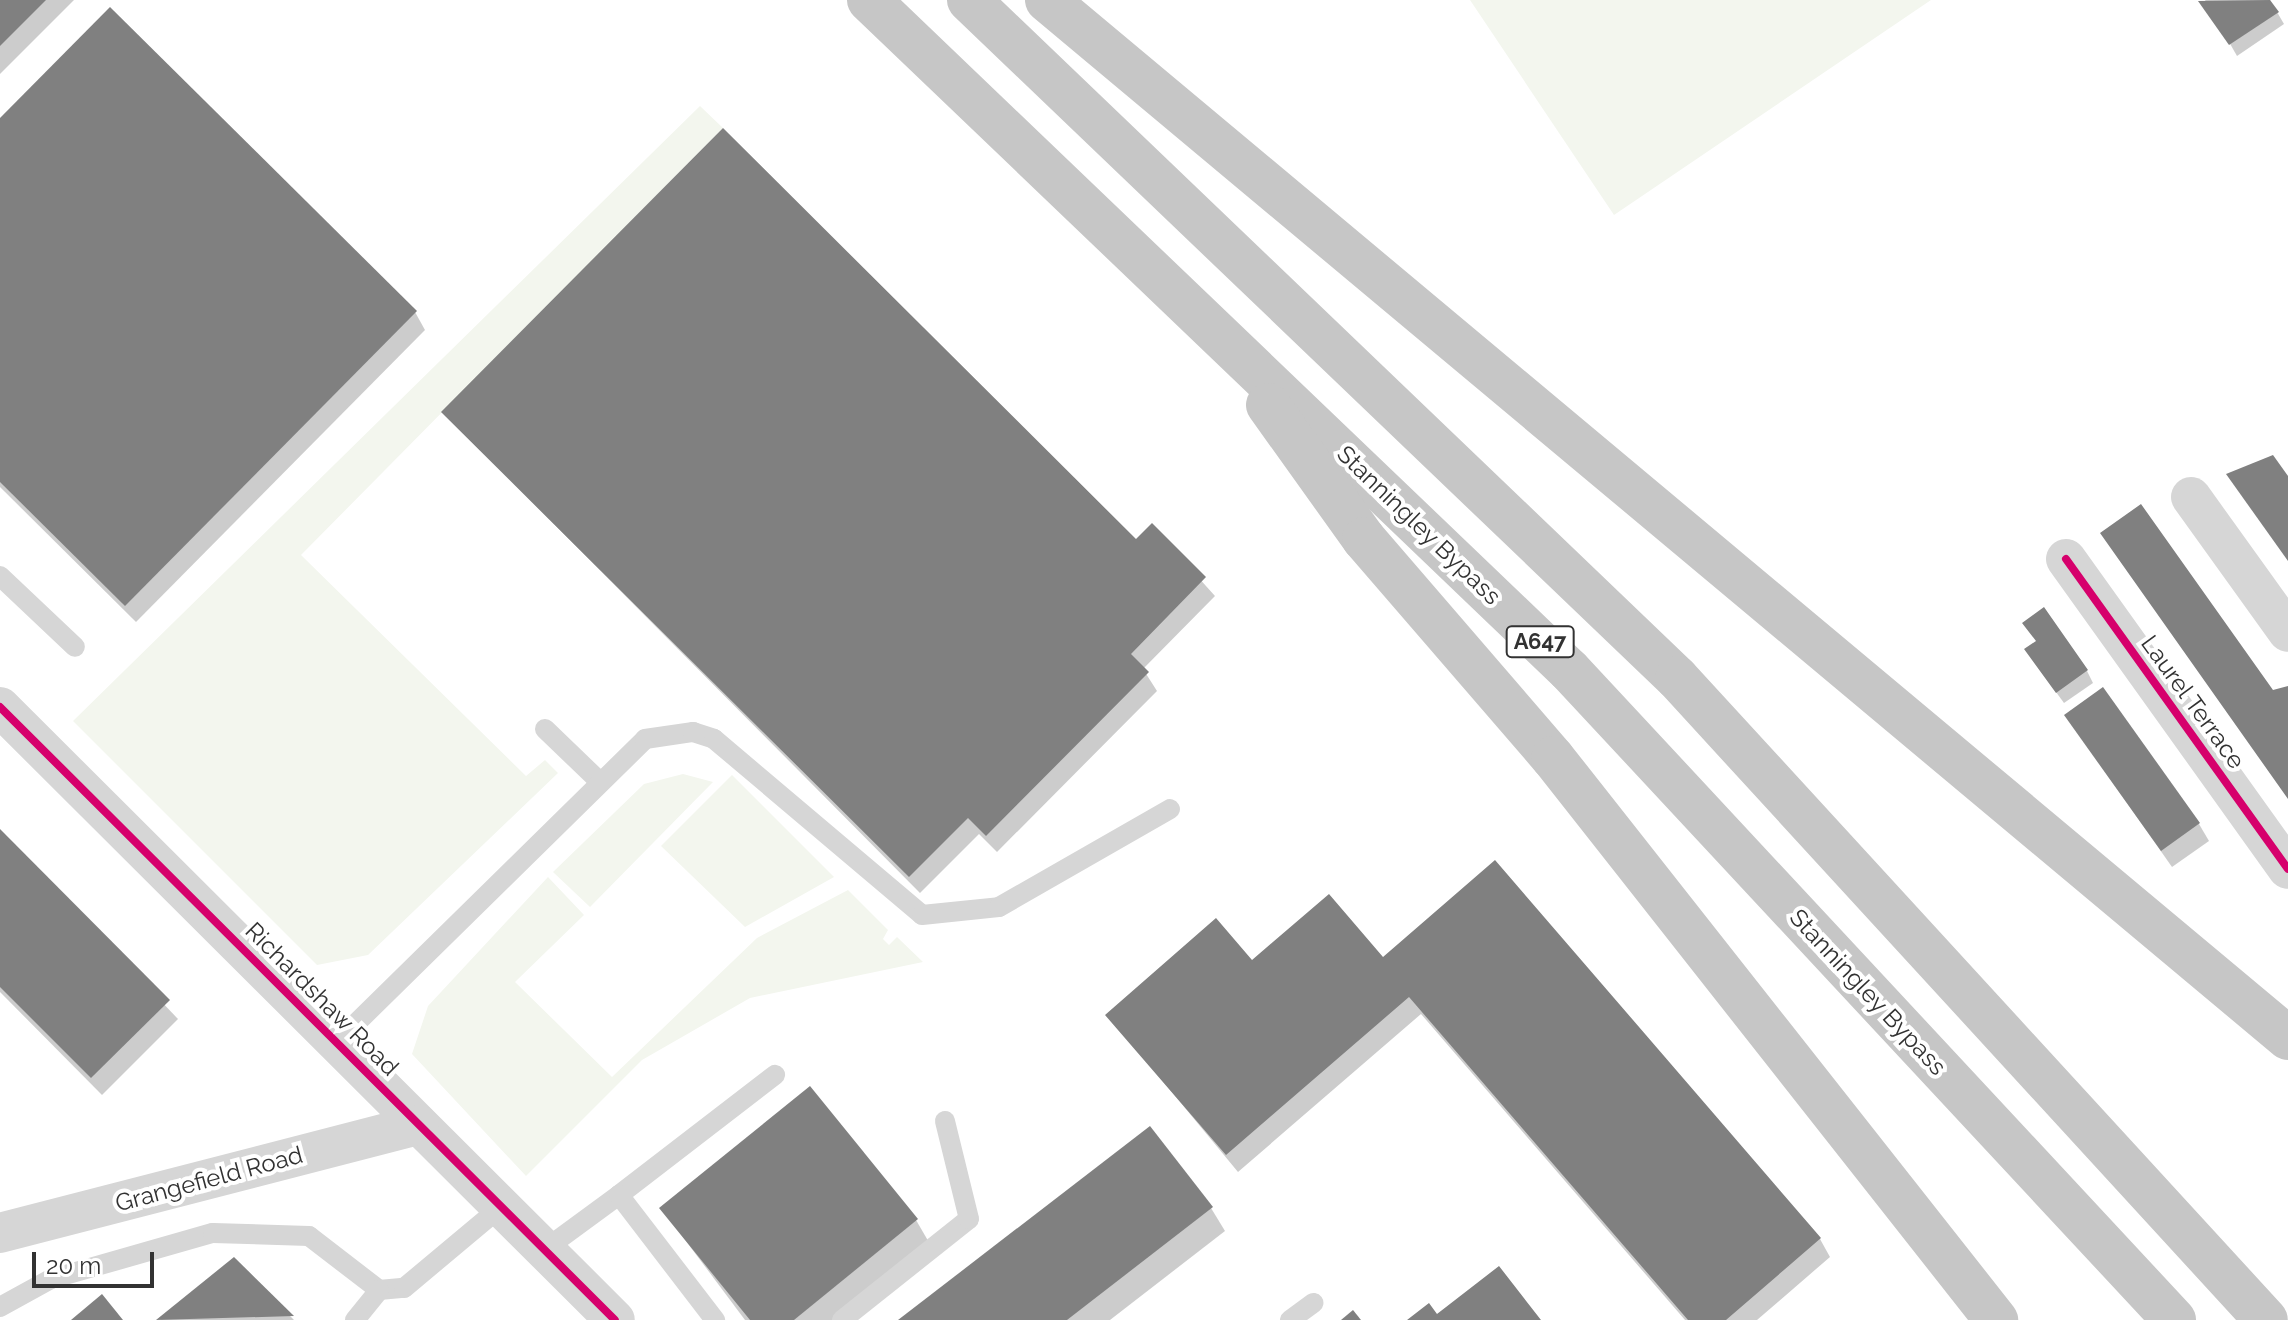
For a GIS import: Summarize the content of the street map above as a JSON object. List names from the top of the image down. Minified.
{"streets":{"highway":["Stanningley Bypass","A647"],"street":["Laurel Terrace","Richardshaw Road","Grangefield Road"]},"crossings":[["Richardshaw Road","Grangefield Road"]],"scale_bar":"20 m"}
